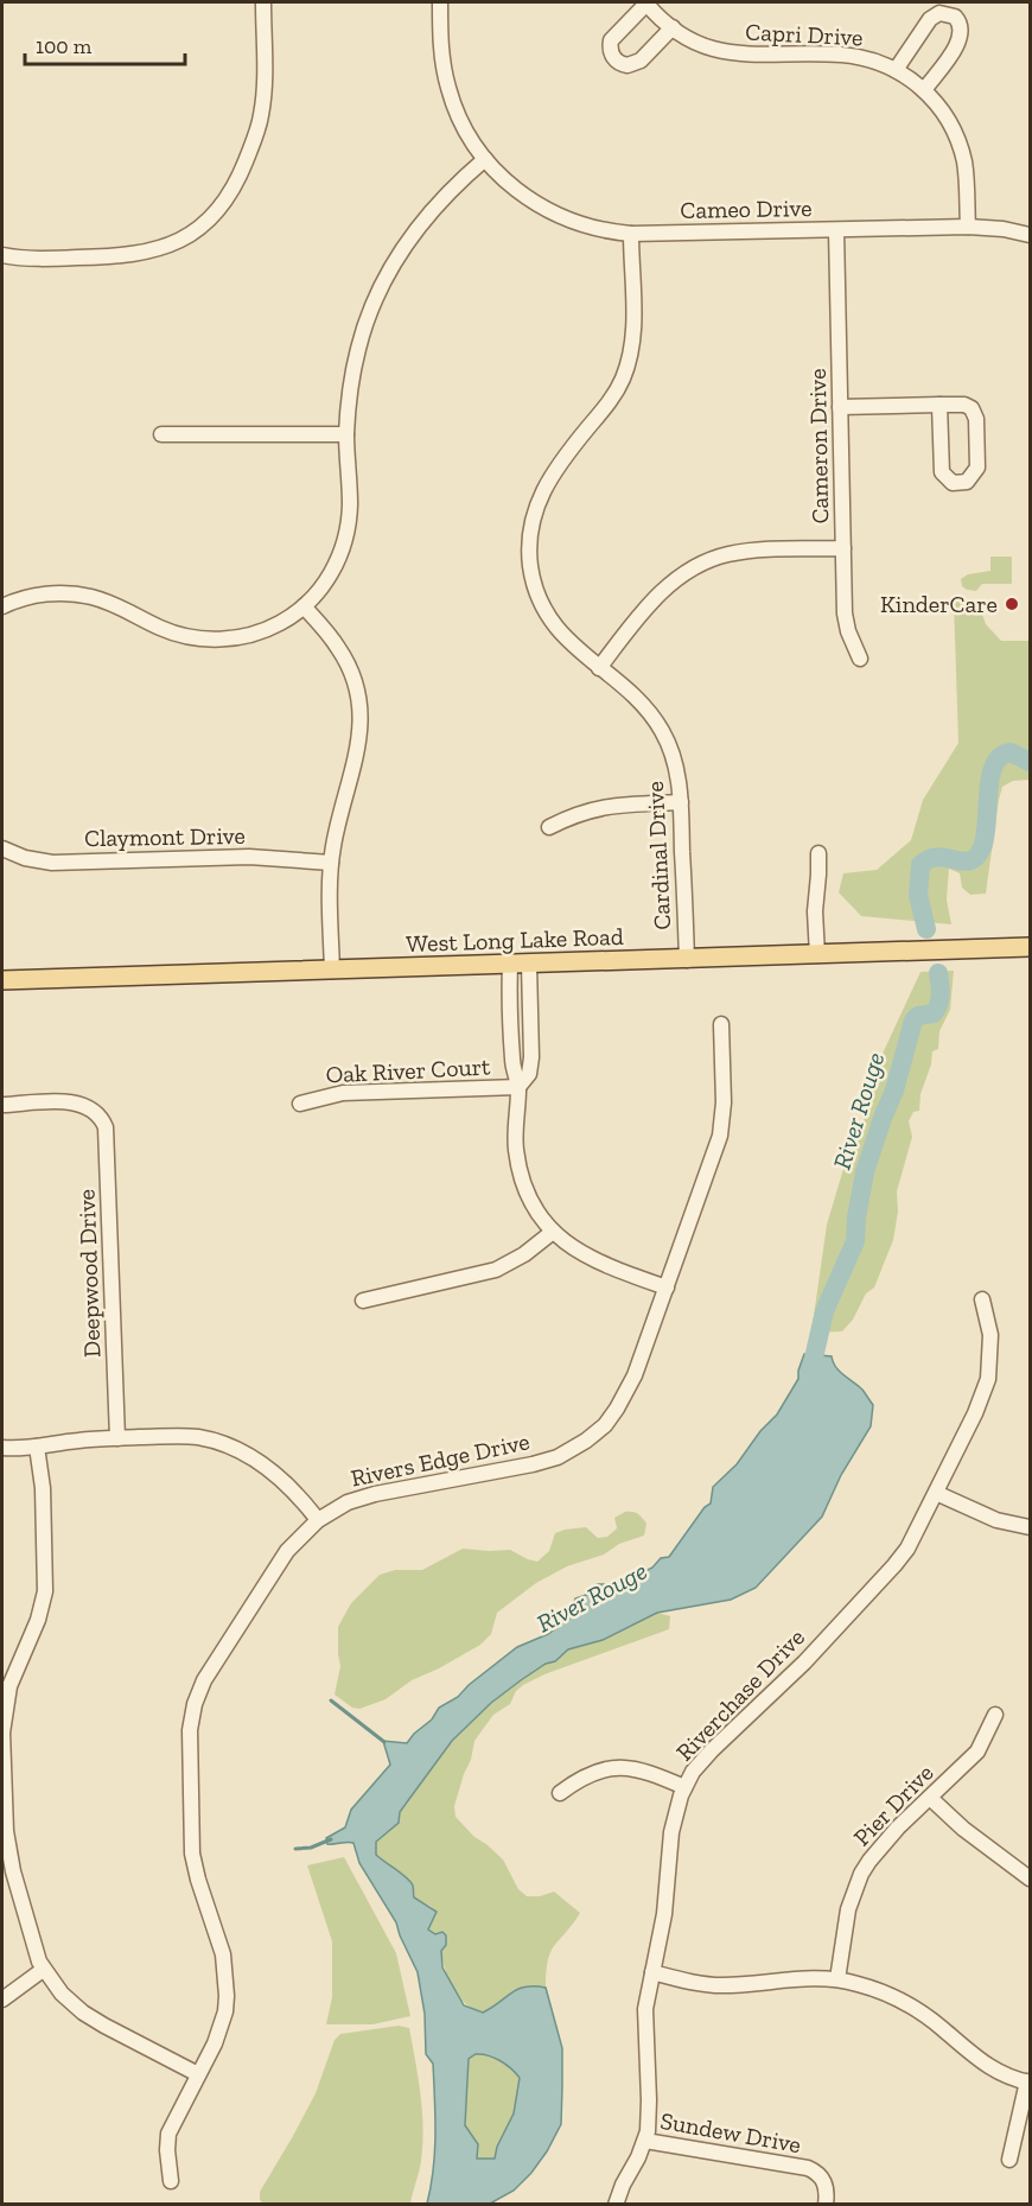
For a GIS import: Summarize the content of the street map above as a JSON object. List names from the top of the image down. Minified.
{"streets":{"main road":["West Long Lake Road"],"street":["Capri Drive","Cameo Drive","Cameron Drive","Claymont Drive","Cardinal Drive","Oak River Court","Deepwood Drive","Rivers Edge Drive","Riverchase Drive","Pier Drive","Sundew Drive"]},"crossings":[["Capri Drive","Cameo Drive"],["Cameo Drive","Cameron Drive"],["Cameo Drive","Cardinal Drive"],["Cardinal Drive","West Long Lake Road"],["Riverchase Drive","Sundew Drive"]],"water":["River Rouge"],"places":["KinderCare"],"scale_bar":"100 m"}
